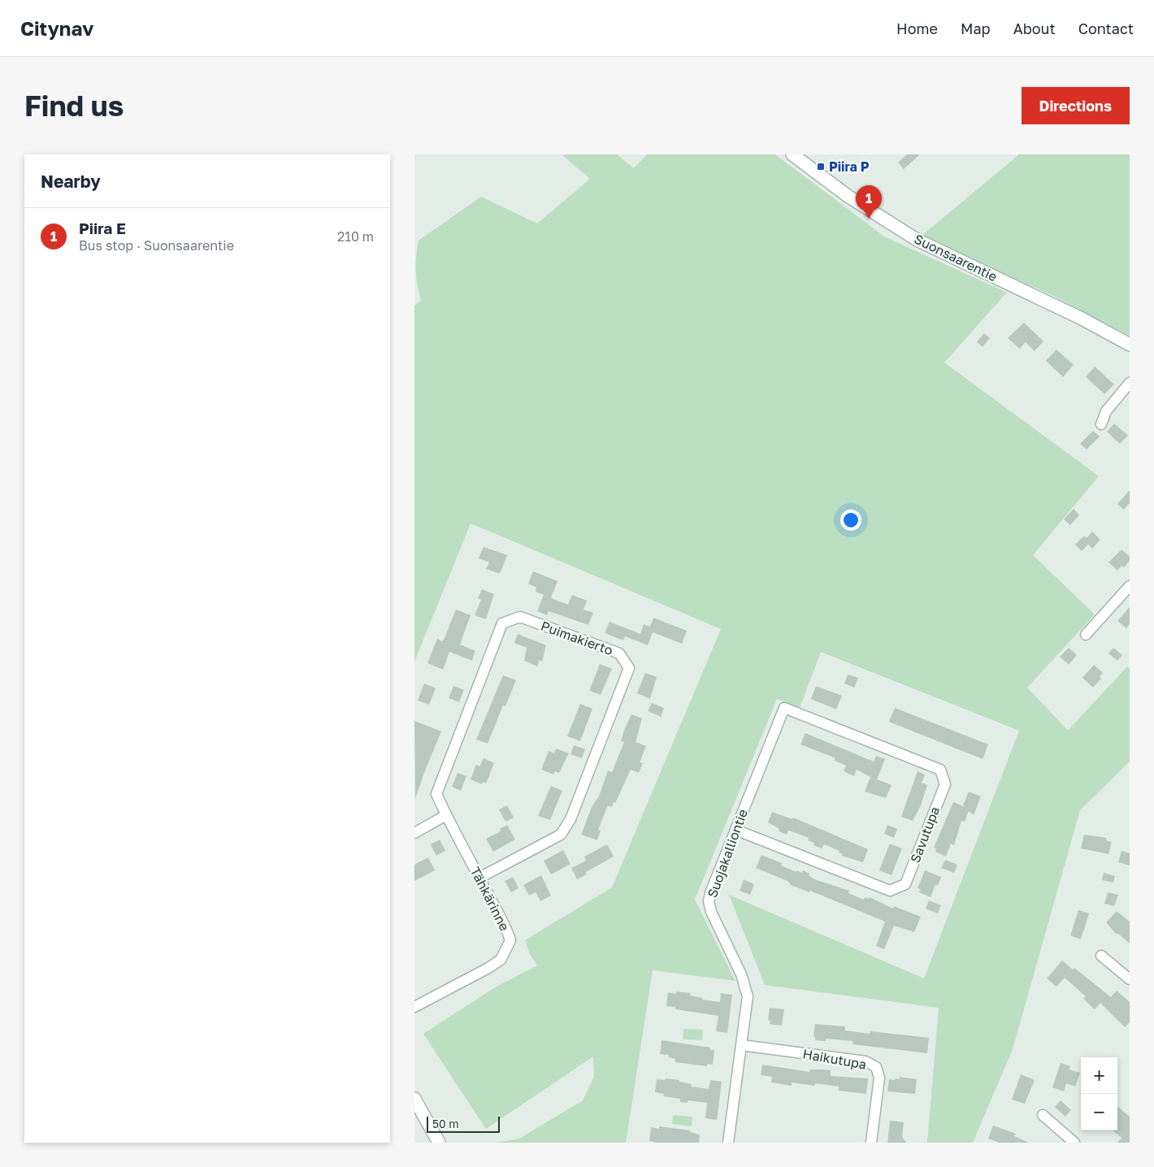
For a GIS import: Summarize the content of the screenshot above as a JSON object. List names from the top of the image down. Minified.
{"streets":{"street":["Suonsaarentie","Puimakierto","Savutupa","Suojakalliontie","Tähkärinne","Haikutupa"]},"crossings":[["Puimakierto","Tähkärinne"],["Savutupa","Suojakalliontie"],["Suojakalliontie","Haikutupa"]],"places":{"transit":["Piira P"]},"scale_bar":"50 m","page":{"header":"Citynav","nav":["Home","Map","About","Contact"],"buttons":"Directions","title":"Find us","heading":"Nearby","pins":"1","list":[{"mark":"1","name":"Piira E","note":"Bus stop · Suonsaarentie","value":"210 m"}],"map_buttons":["+","−"],"scale":"50 m"}}
